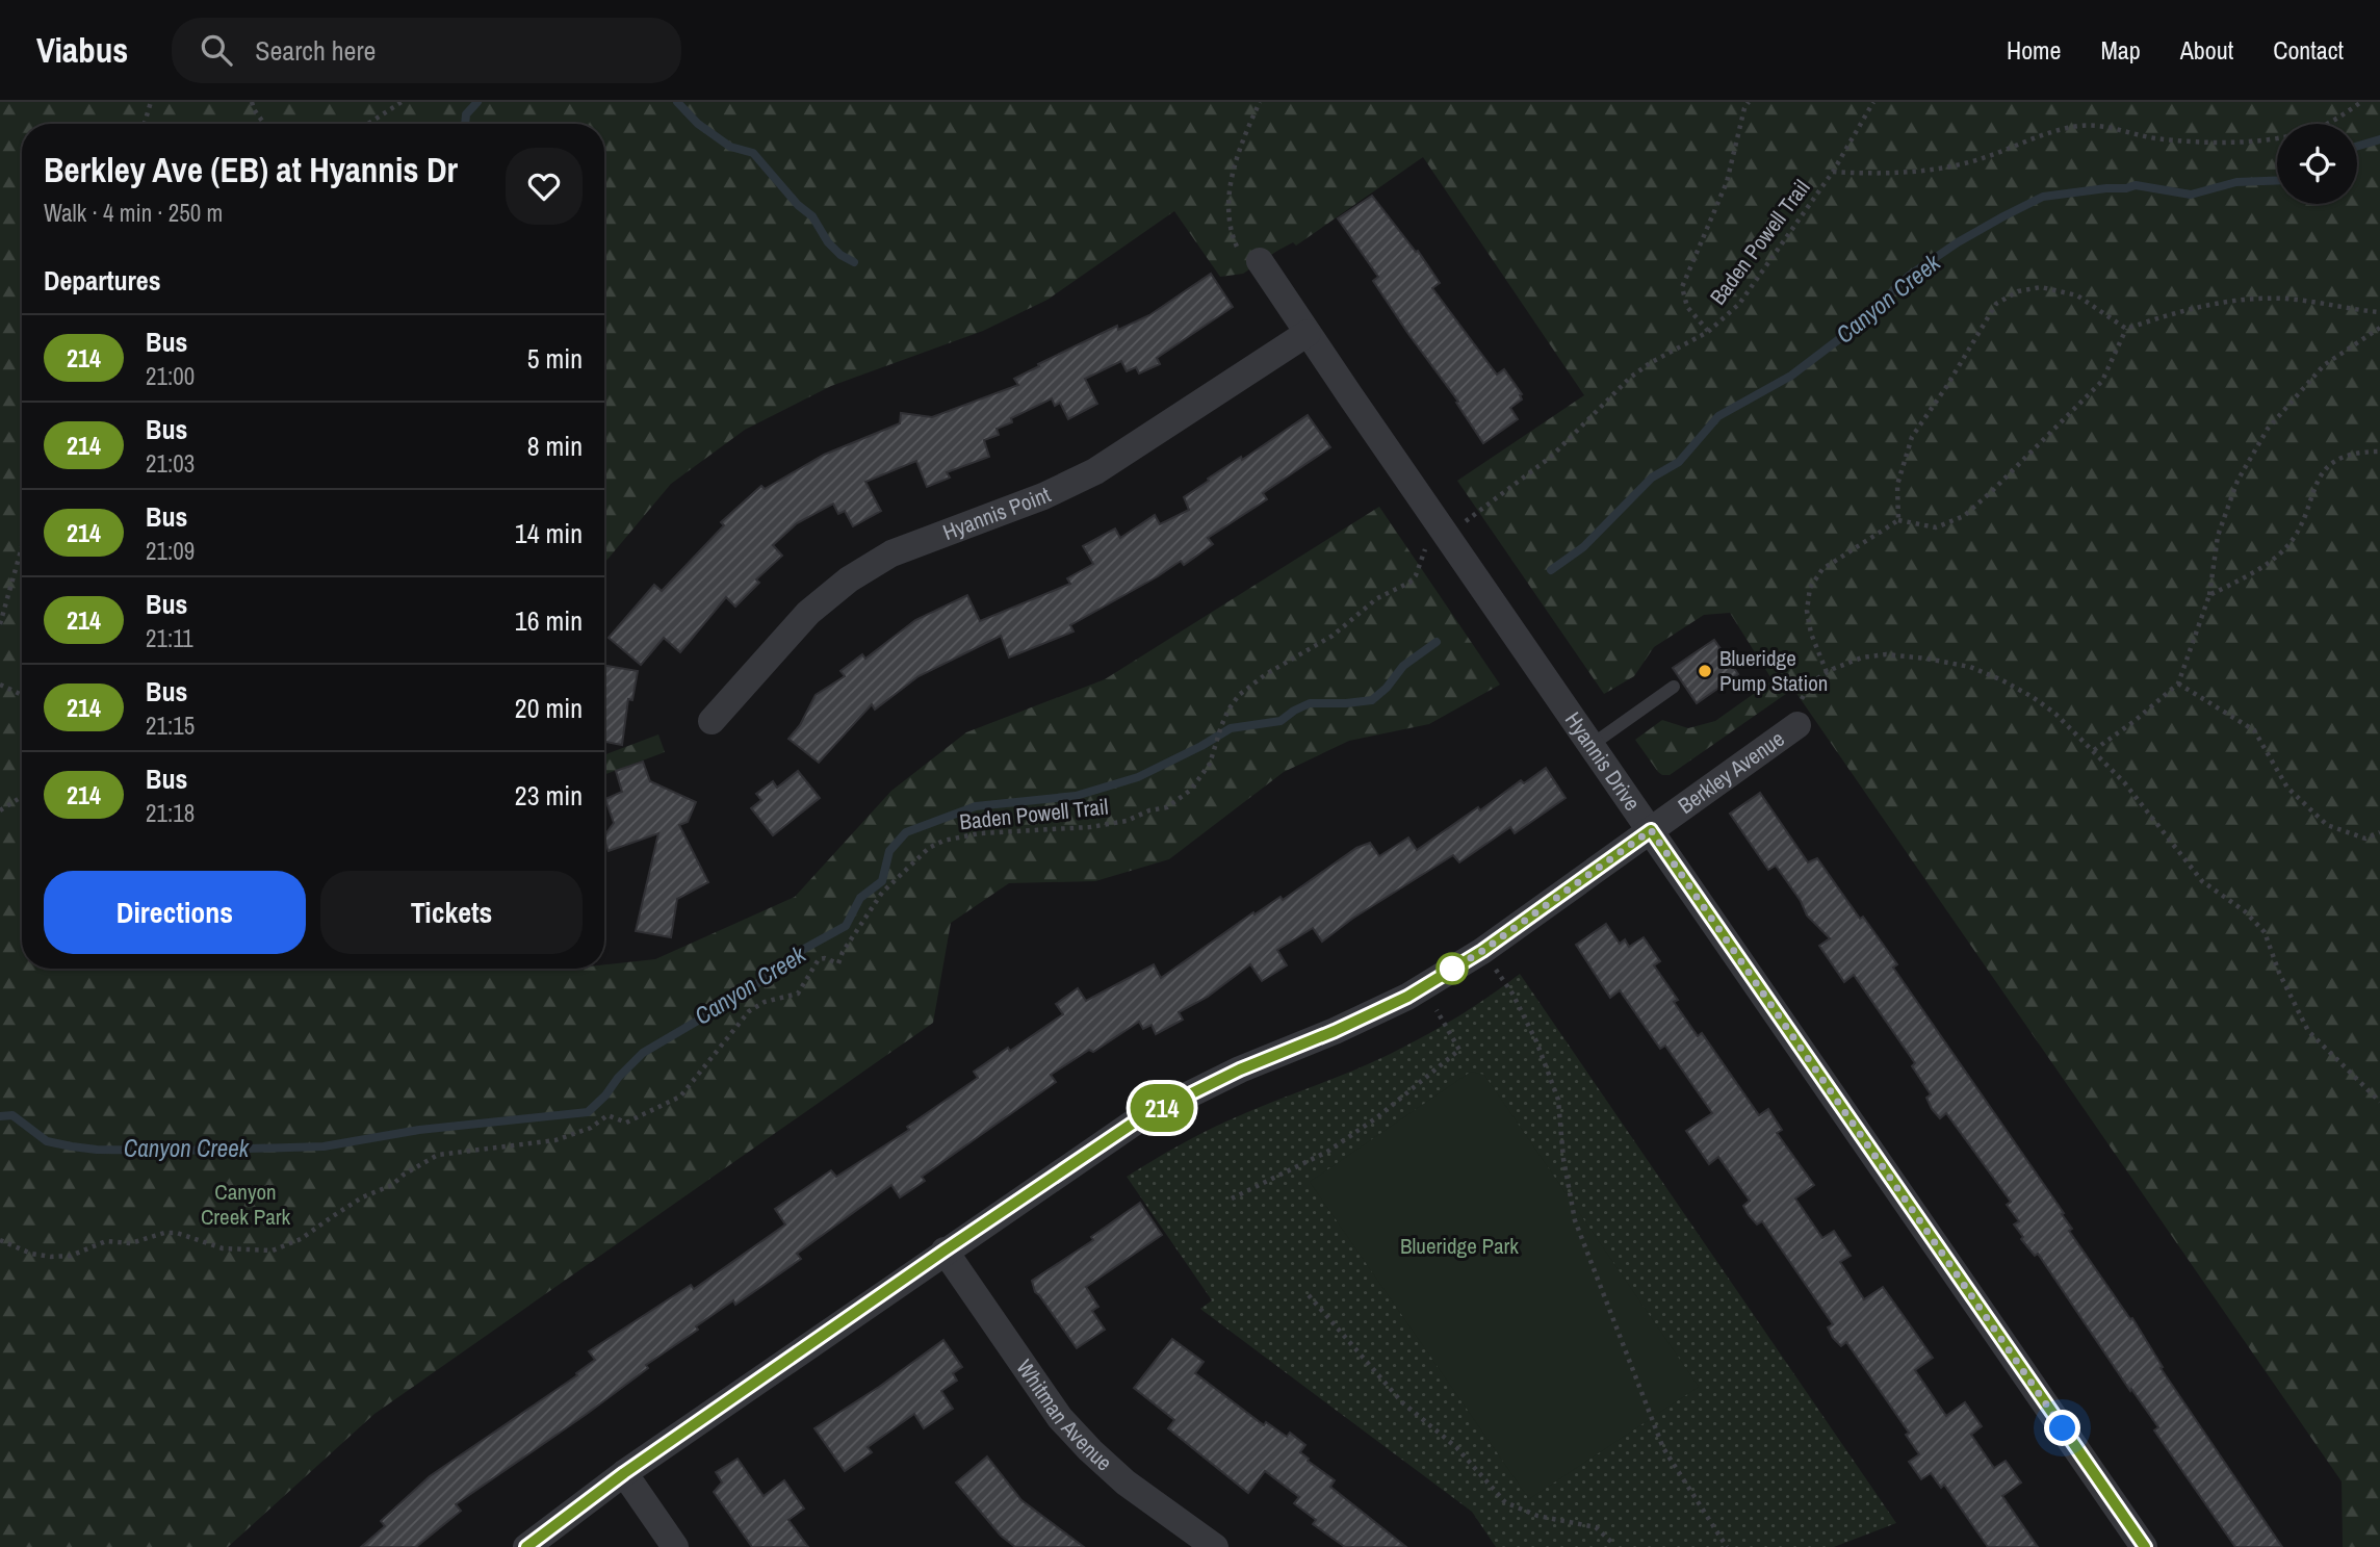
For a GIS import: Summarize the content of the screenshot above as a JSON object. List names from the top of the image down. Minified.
{"streets":{"street":["Hyannis Point","Hyannis Drive","Berkley Avenue","Whitman Avenue"],"path":["Baden Powell Trail"]},"crossings":[["Hyannis Point","Hyannis Drive"],["Hyannis Drive","Berkley Avenue"],["Berkley Avenue","Whitman Avenue"]],"water":["Canyon Creek"],"parks":["Canyon Creek Park","Blueridge Park"],"places":["Blueridge Pump Station"],"lines":["bus line 214"],"page":{"header":"Viabus","search":"Search here","nav":["Home","Map","About","Contact"],"on_map":"214","heading":[["Berkley Ave (EB) at Hyannis Dr","Walk · 4 min · 250 m"],"Departures"],"list":[{"mark":"214","name":"Bus","note":"21:00","value":"5 min"},{"mark":"214","name":"Bus","note":"21:03","value":"8 min"},{"mark":"214","name":"Bus","note":"21:09","value":"14 min"},{"mark":"214","name":"Bus","note":"21:11","value":"16 min"},{"mark":"214","name":"Bus","note":"21:15","value":"20 min"},{"mark":"214","name":"Bus","note":"21:18","value":"23 min"}],"buttons":["Directions","Tickets"]}}
